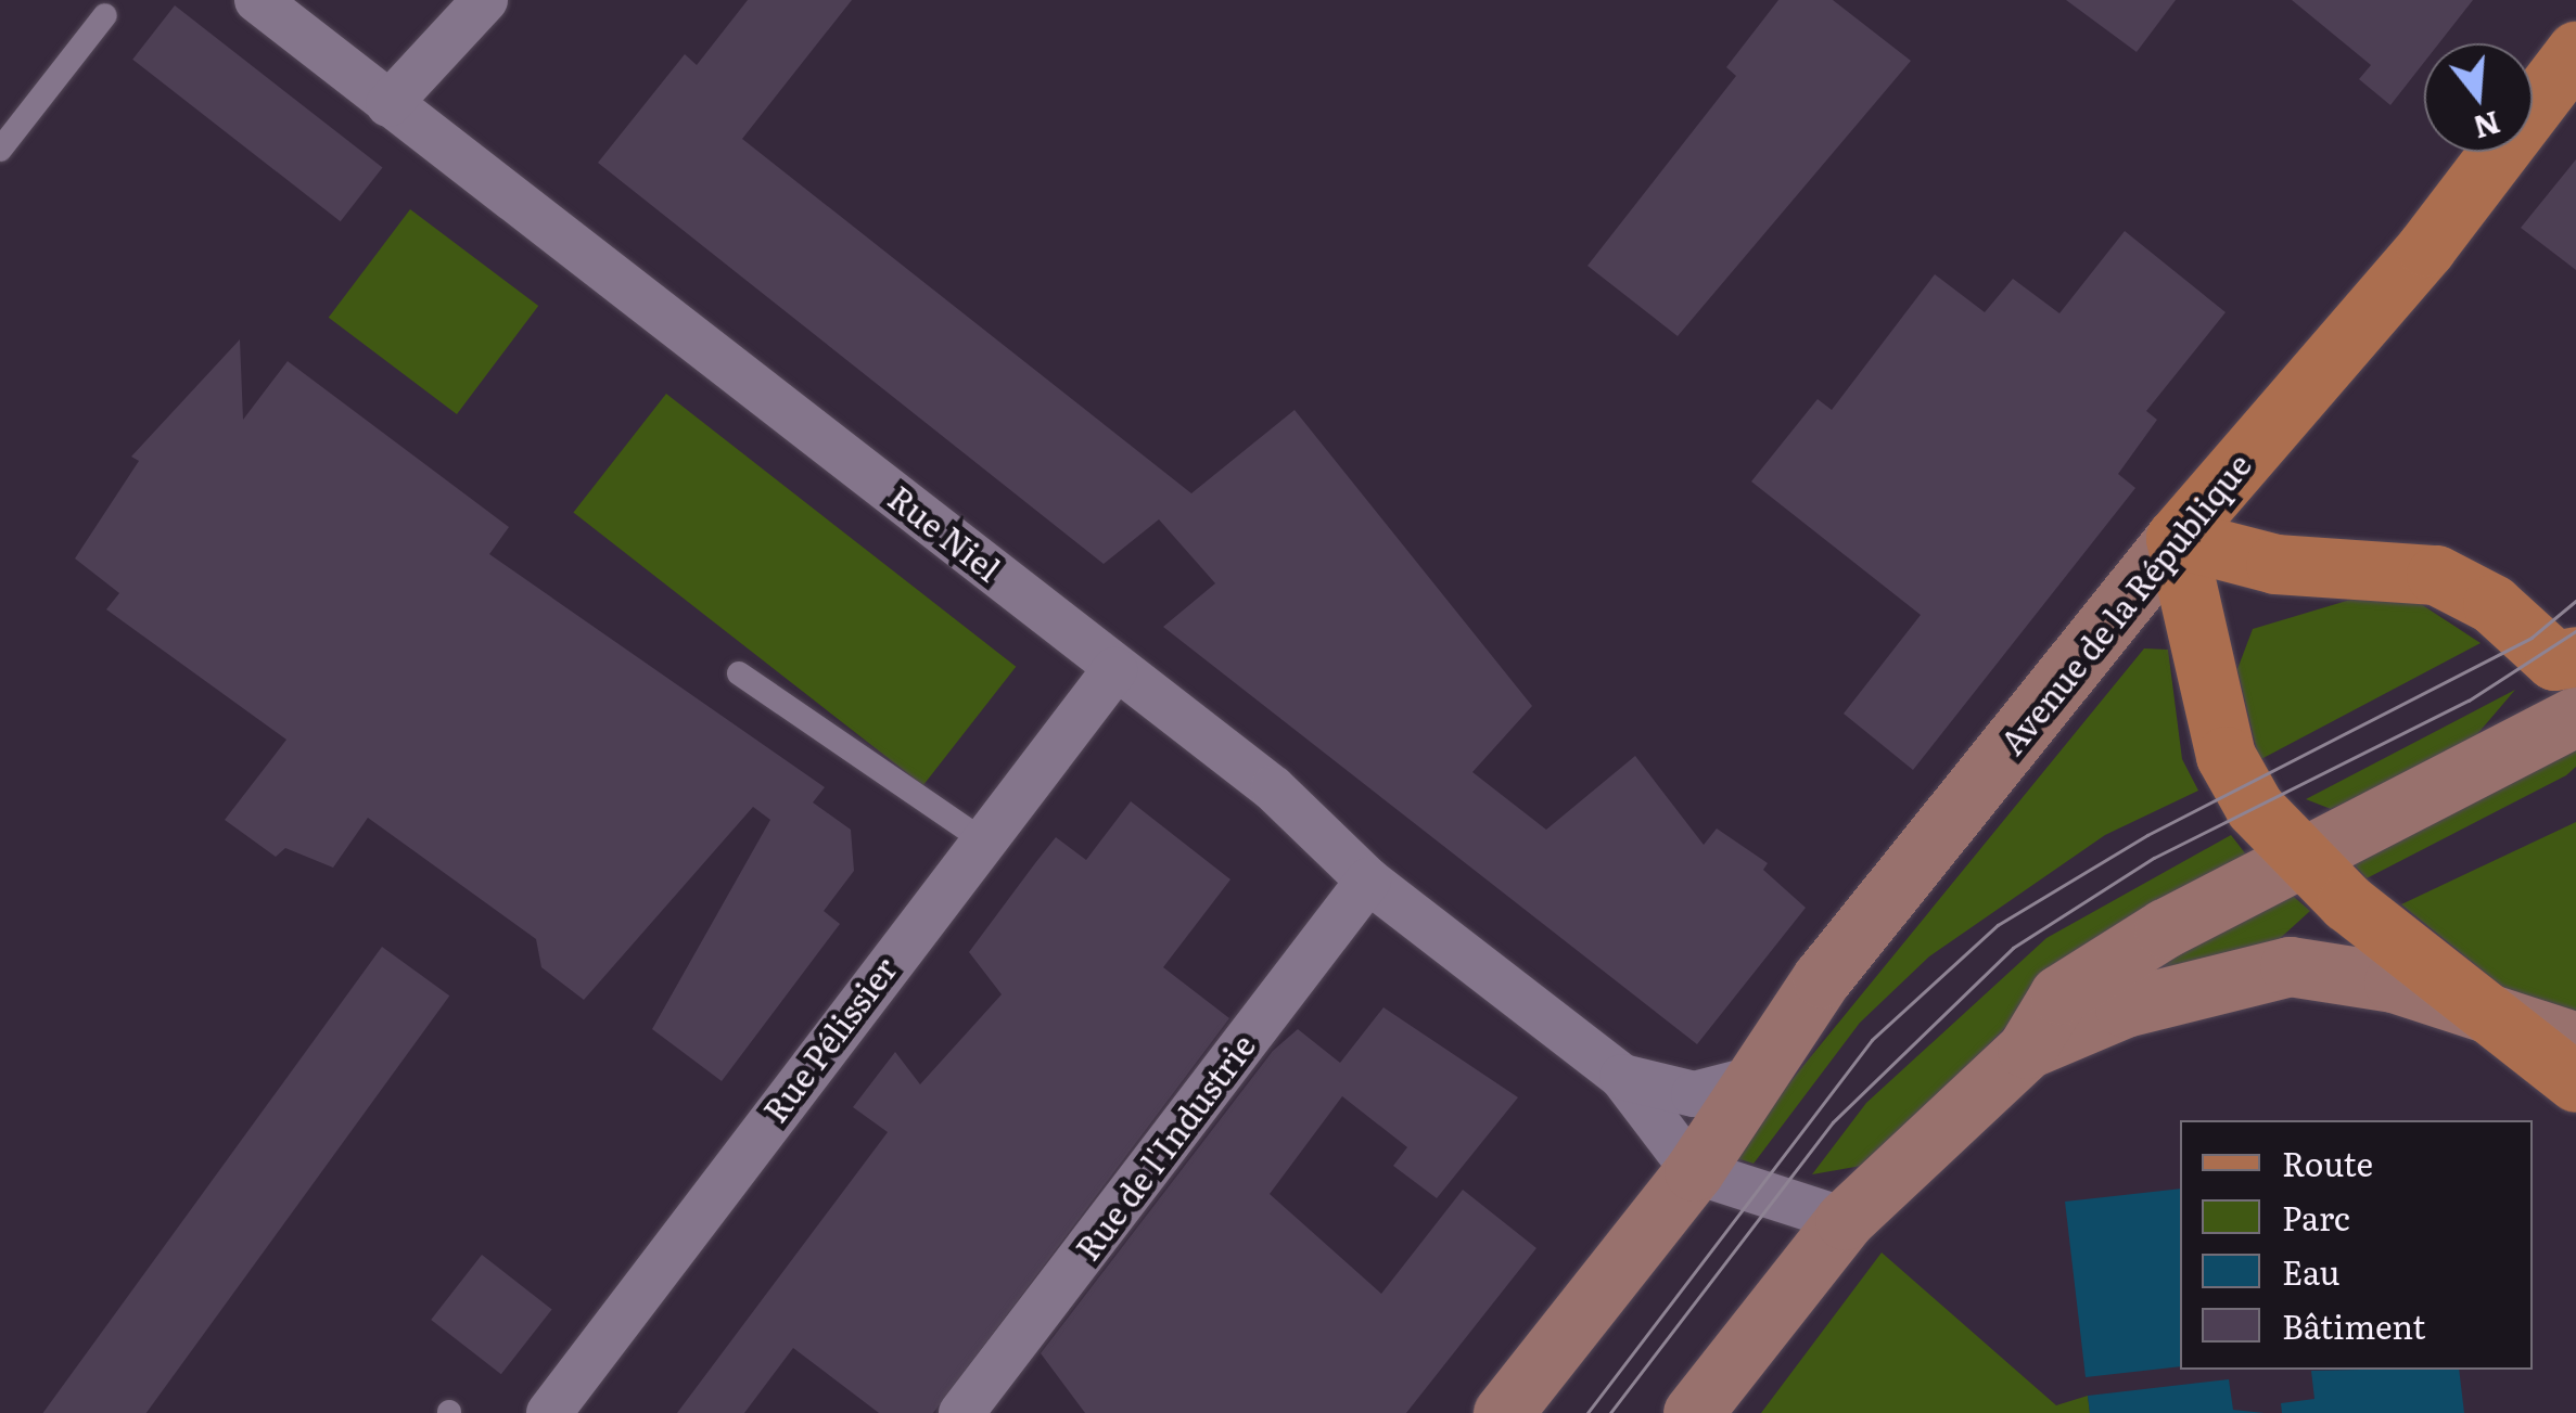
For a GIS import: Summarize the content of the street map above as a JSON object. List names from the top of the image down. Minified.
{"streets":{"main road":["Avenue de la République"],"street":["Rue Niel","Rue Pélissier","Rue de l'Industrie"]},"crossings":[["Rue Niel","Avenue de la République"],["Rue Niel","Rue Pélissier"],["Rue Niel","Rue de l'Industrie"]],"legend":["Route","Parc","Eau","Bâtiment"],"north":"bottom"}
